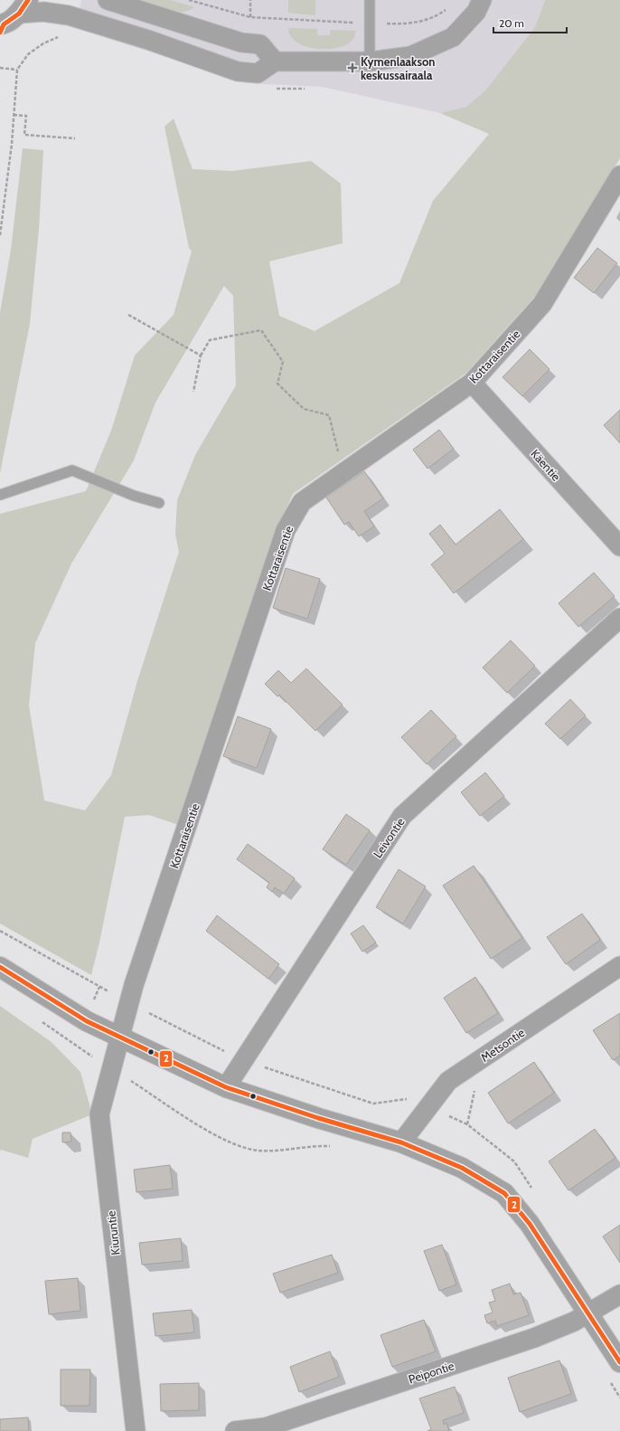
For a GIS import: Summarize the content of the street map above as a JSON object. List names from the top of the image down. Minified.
{"streets":{"street":["Kottaraisentie","Käentie","Leivontie","Metsontie","Kiuruntie","Peipontie"]},"crossings":[["Kottaraisentie","Käentie"],["Kottaraisentie","Kiuruntie"]],"places":{"health":["Kymenlaakson keskussairaala"]},"lines":["transit line 2"],"scale_bar":"20 m"}
